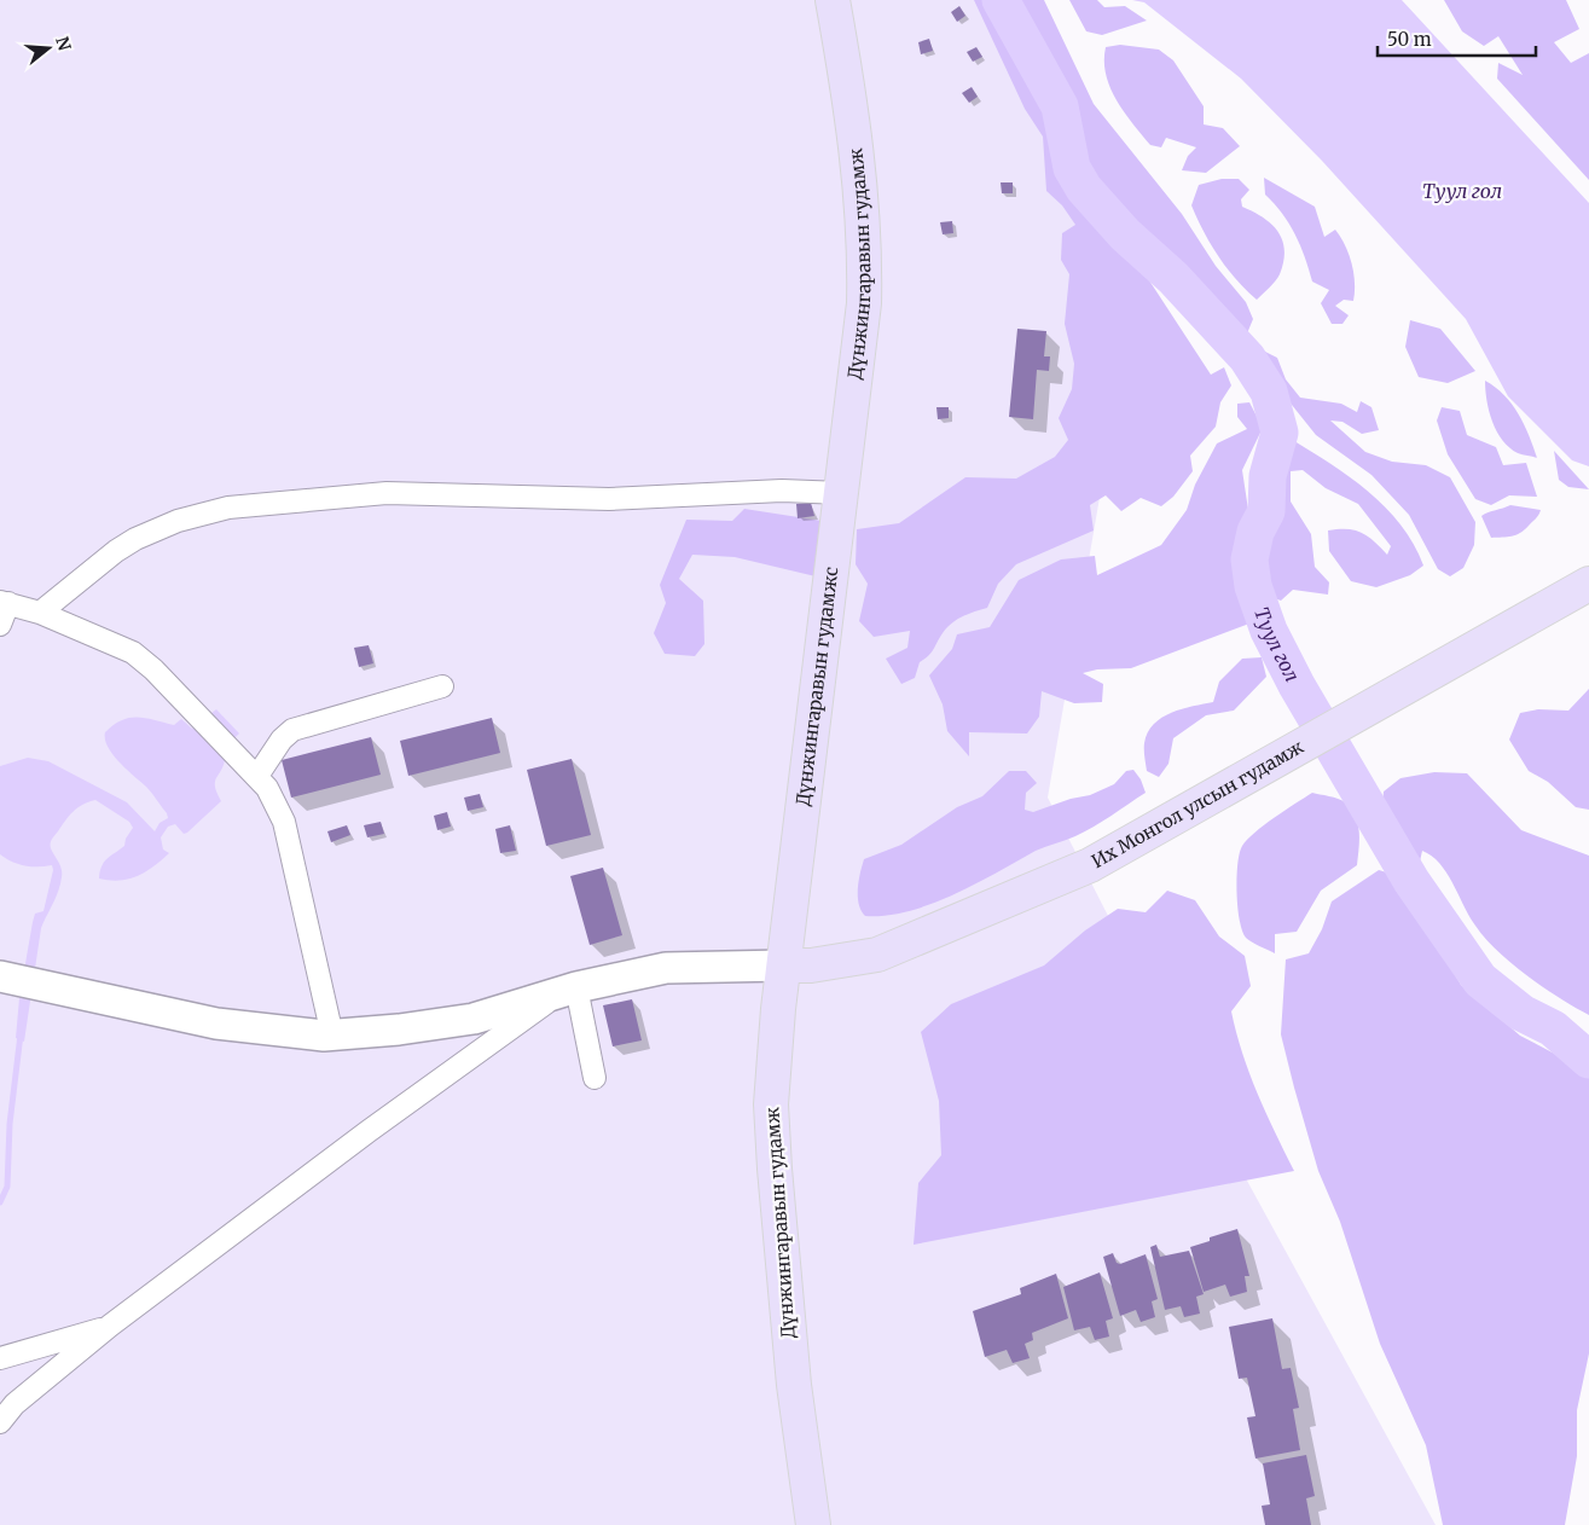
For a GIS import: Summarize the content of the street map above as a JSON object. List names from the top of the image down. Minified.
{"streets":{"main road":["Дүнжингаравын гудамж","Дүнжингаравын гудамжс","Их Монгол улсын гудамж"]},"crossings":[["Дүнжингаравын гудамж","Дүнжингаравын гудамжс"],["Дүнжингаравын гудамж","Их Монгол улсын гудамж"]],"water":["Туул гол"],"scale_bar":"50 m","north":"right"}
